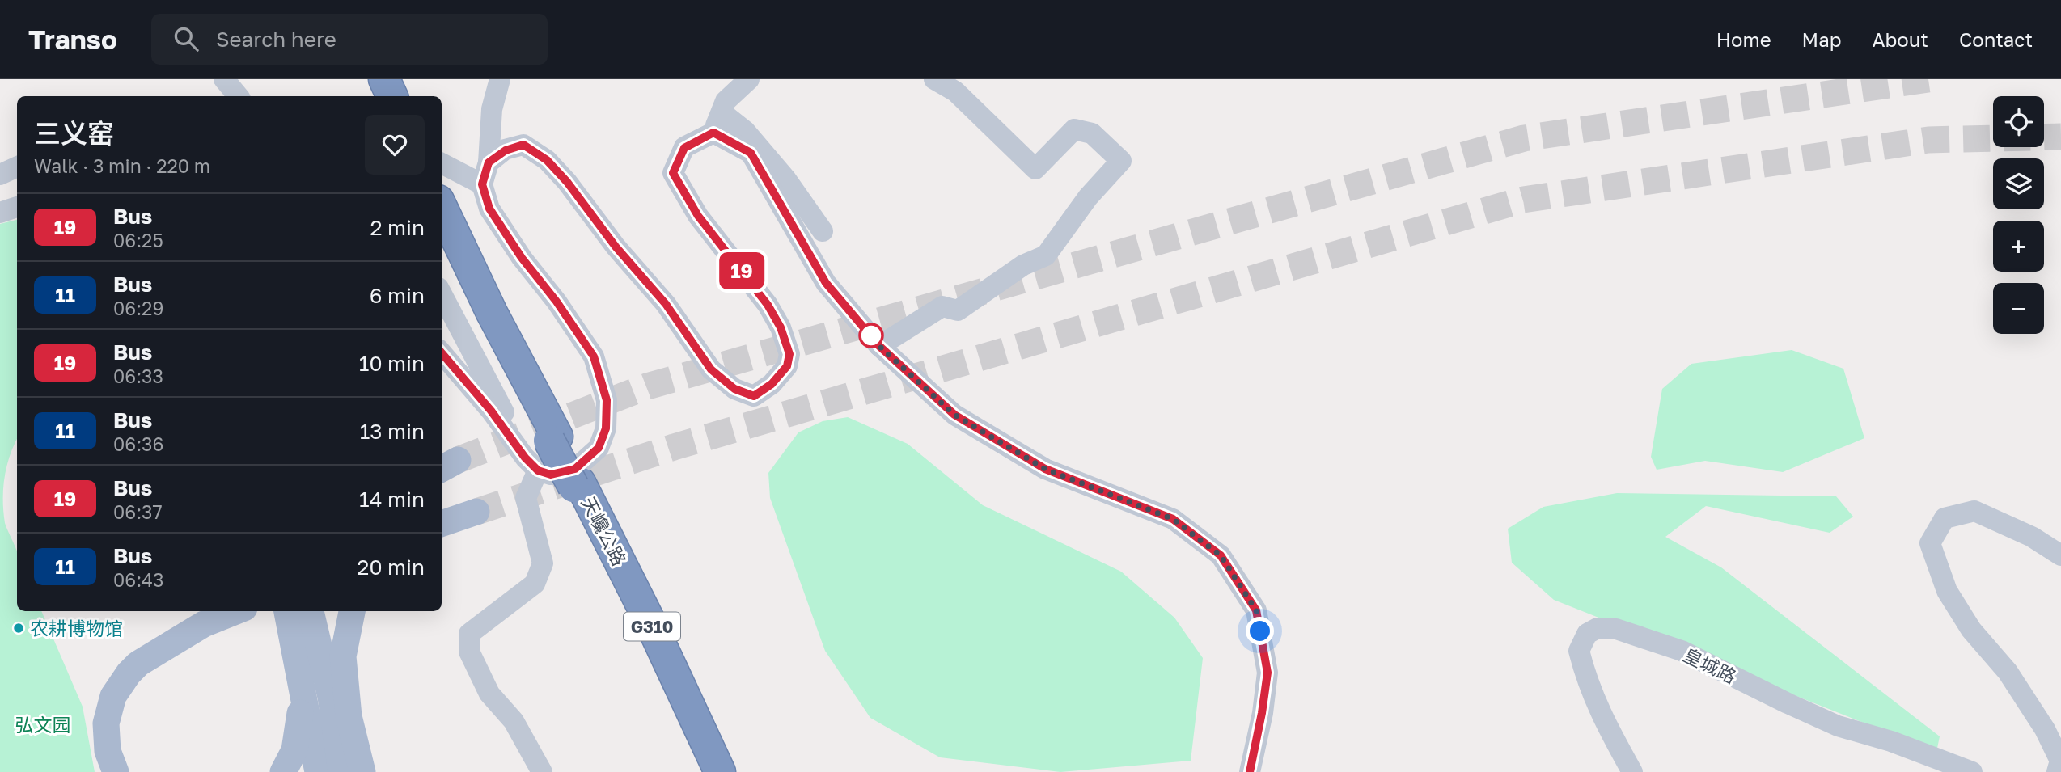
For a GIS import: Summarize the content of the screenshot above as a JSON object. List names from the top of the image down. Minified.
{"streets":{"highway":["天巉公路","G310"],"street":["皇城路"]},"parks":["弘文园"],"places":["农耕博物馆"],"lines":["bus line 19"],"page":{"header":"Transo","search":"Search here","nav":["Home","Map","About","Contact"],"on_map":"19","map_buttons":["+","−"],"heading":["三义窑","Walk · 3 min · 220 m"],"list":[{"mark":"19","name":"Bus","note":"06:25","value":"2 min"},{"mark":"11","name":"Bus","note":"06:29","value":"6 min"},{"mark":"19","name":"Bus","note":"06:33","value":"10 min"},{"mark":"11","name":"Bus","note":"06:36","value":"13 min"},{"mark":"19","name":"Bus","note":"06:37","value":"14 min"},{"mark":"11","name":"Bus","note":"06:43","value":"20 min"}]}}
